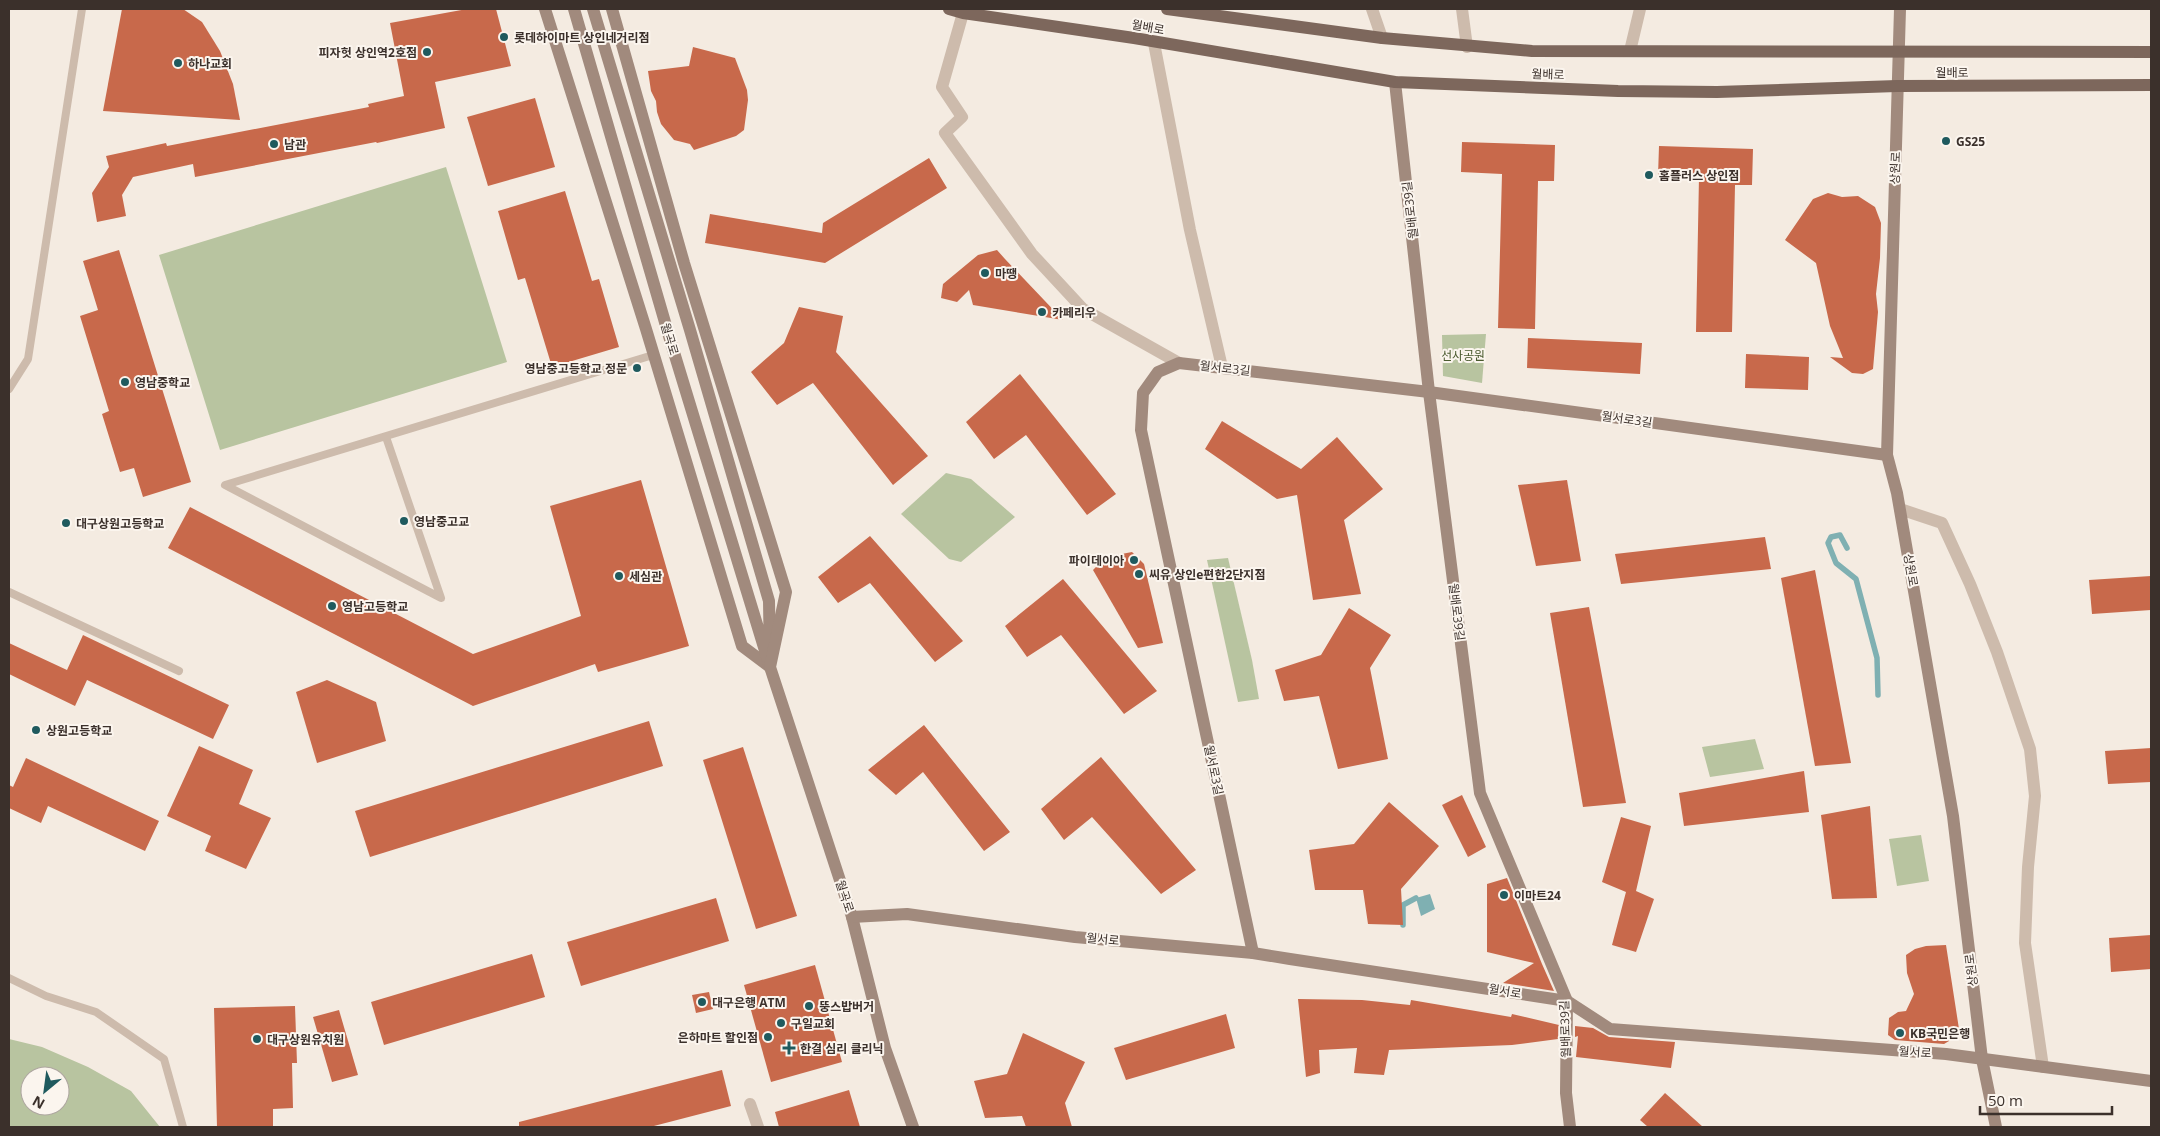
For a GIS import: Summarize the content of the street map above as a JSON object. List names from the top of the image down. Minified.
{"streets":{"main road":["월배로"],"street":["상원로","월배로39길","월곡로","월서로3길","월서로"]},"crossings":[["월배로","상원로"],["월배로","월배로39길"],["상원로","월서로3길"],["상원로","월서로"],["월배로39길","월서로3길"],["월배로39길","월서로"],["월곡로","월서로"],["월서로3길","월서로"]],"parks":["선사공원"],"places":{"other":["롯데하이마트 상인네거리점","피자헛 상인역2호점","하나교회","GS25","남관","홈플러스 상인점","마땡","카페리우","영남중고등학교 정문","영남중학교","영남중고교","대구상원고등학교","파이데이아","씨유 상인e편한2단지점","세심관","영남고등학교","상원고등학교","이마트24","대구은행 ATM","뚱스밥버거","구일교회","KB국민은행","은하마트 할인점","대구상원유치원"],"health":["한결 심리 클리닉"]},"scale_bar":"50 m","north":"bottom left"}
